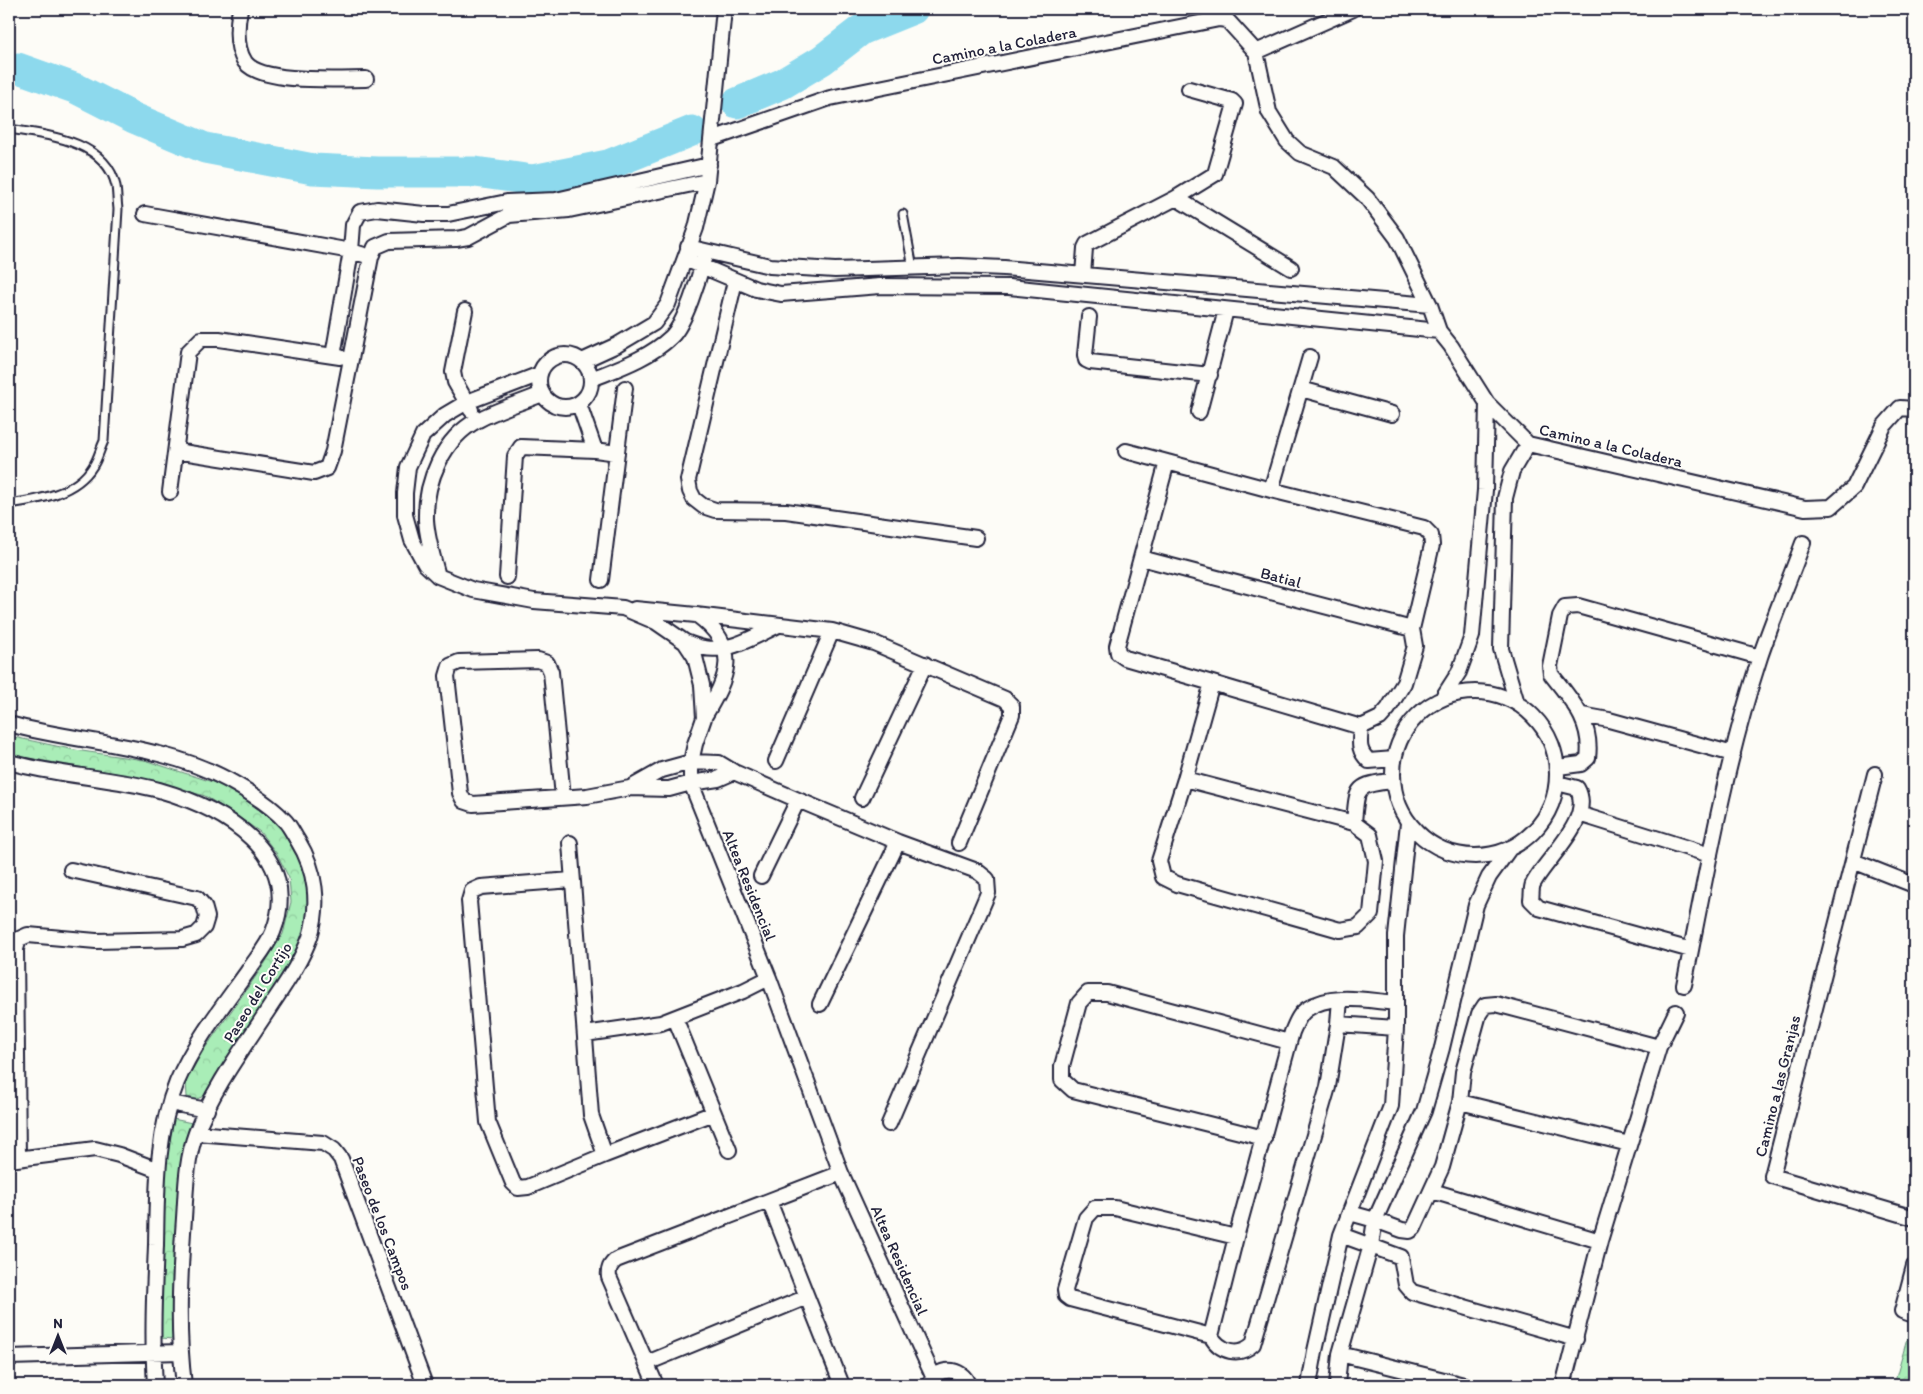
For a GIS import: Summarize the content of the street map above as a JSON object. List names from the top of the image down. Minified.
{"streets":{"street":["Camino a la Coladera","Batial","Altea Residencial","Paseo del Cortijo","Camino a las Granjas","Paseo de los Campos"]},"crossings":[["Paseo del Cortijo","Paseo de los Campos"]],"north":"top"}
